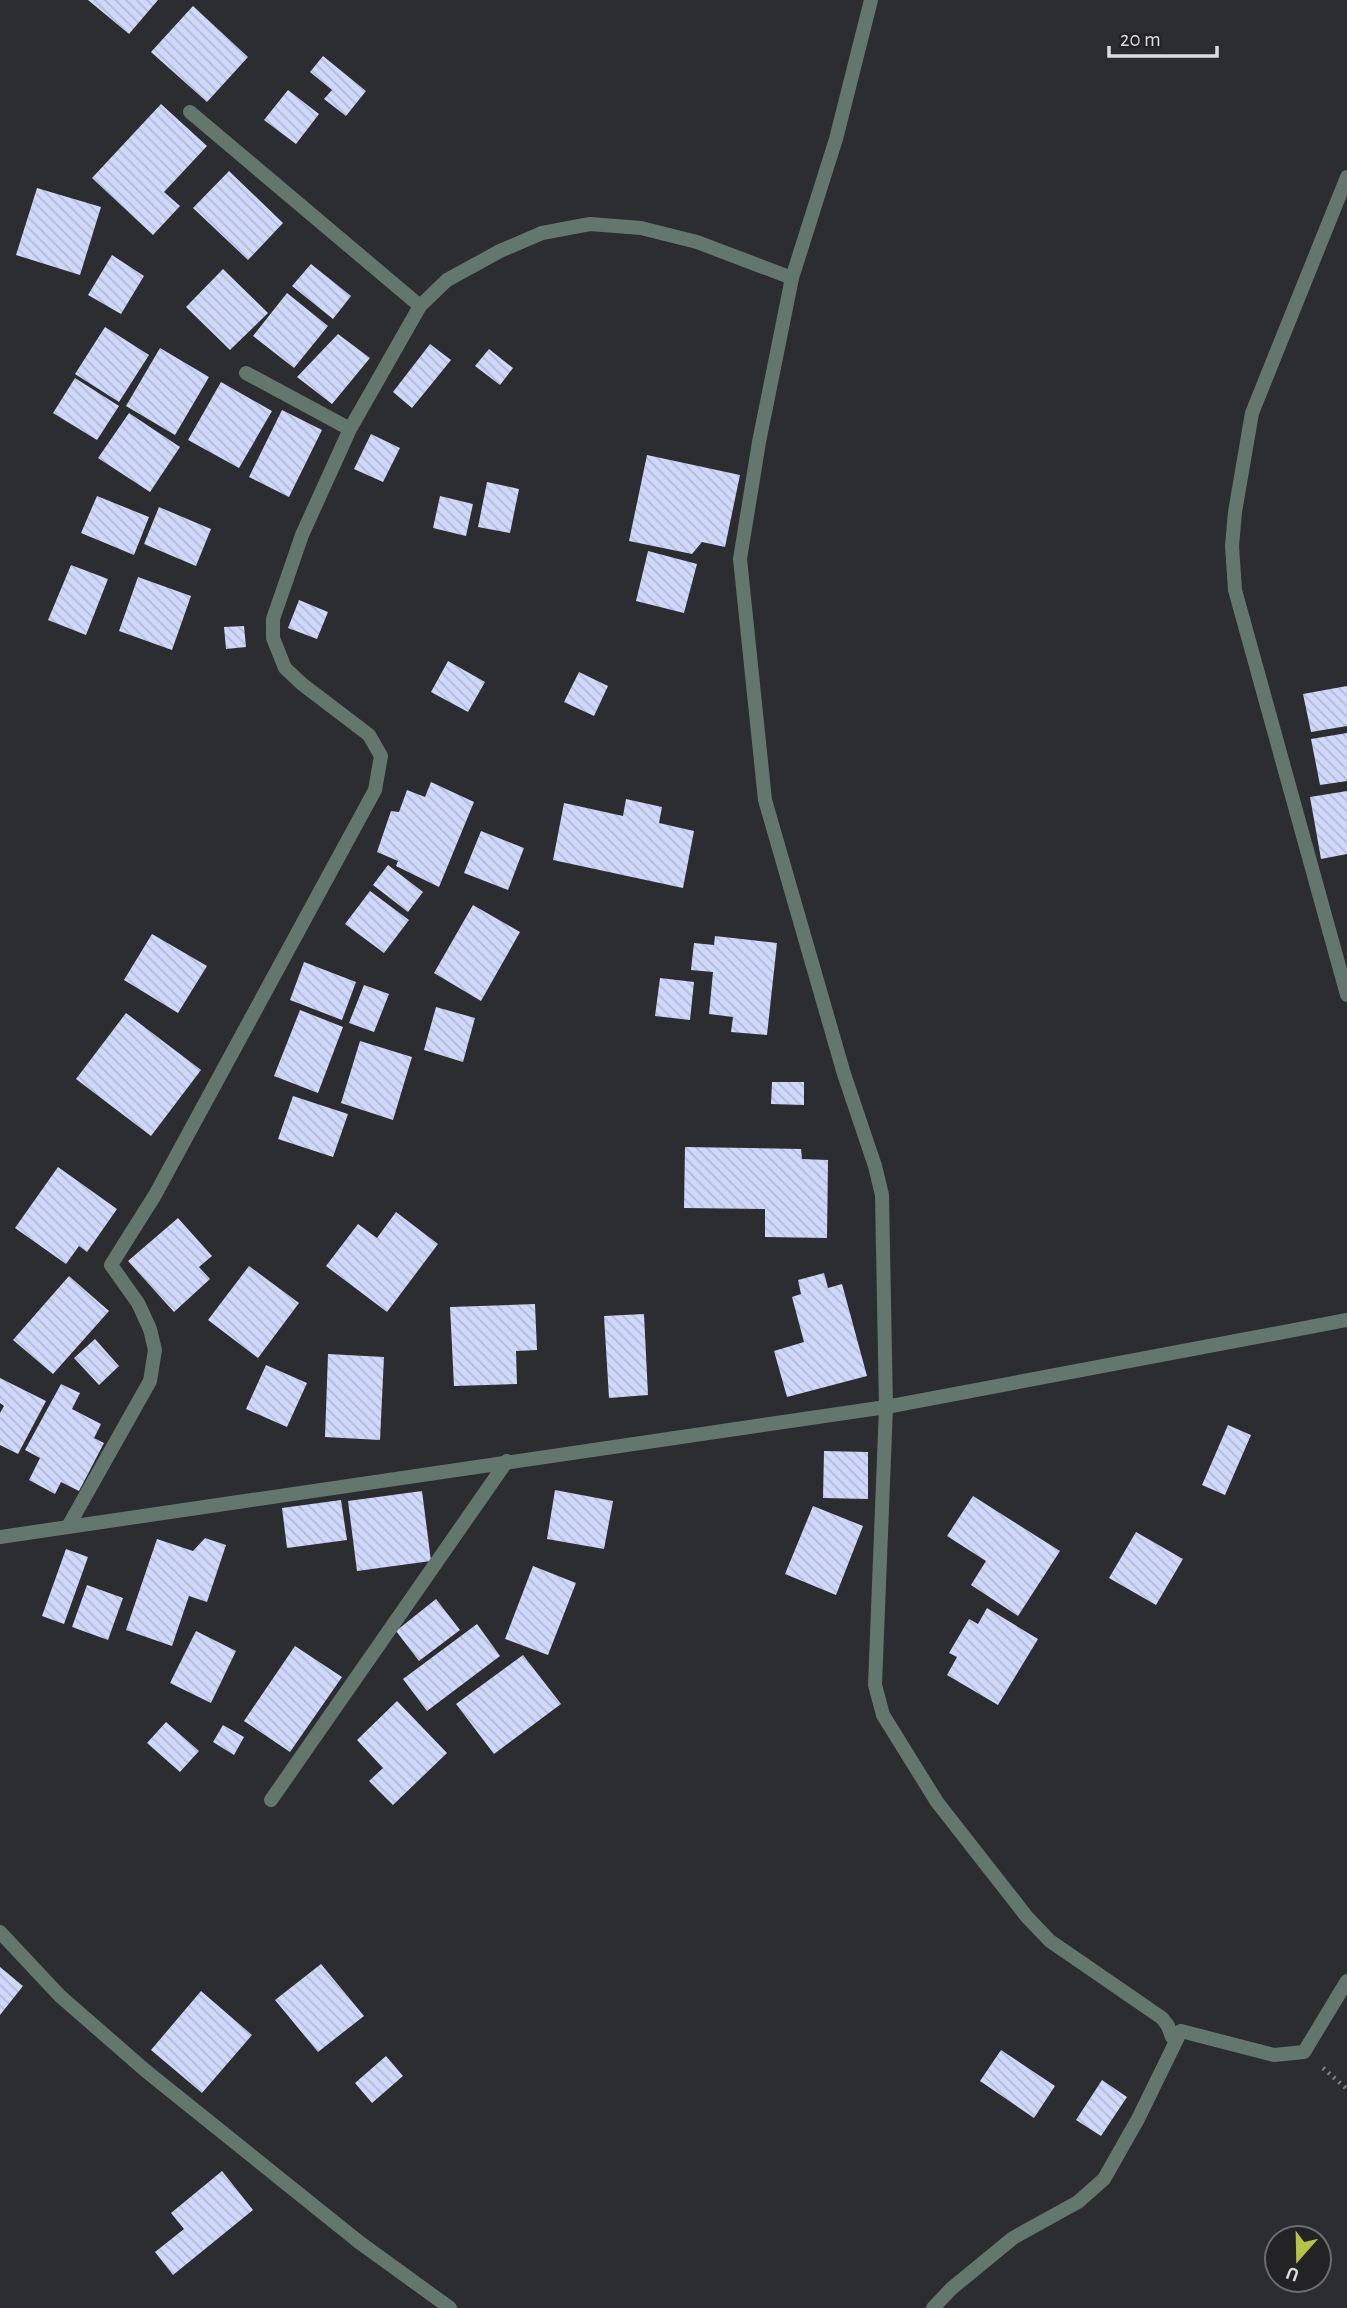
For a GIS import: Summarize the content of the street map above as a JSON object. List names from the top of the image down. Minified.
{"scale_bar":"20 m","north":"bottom"}
